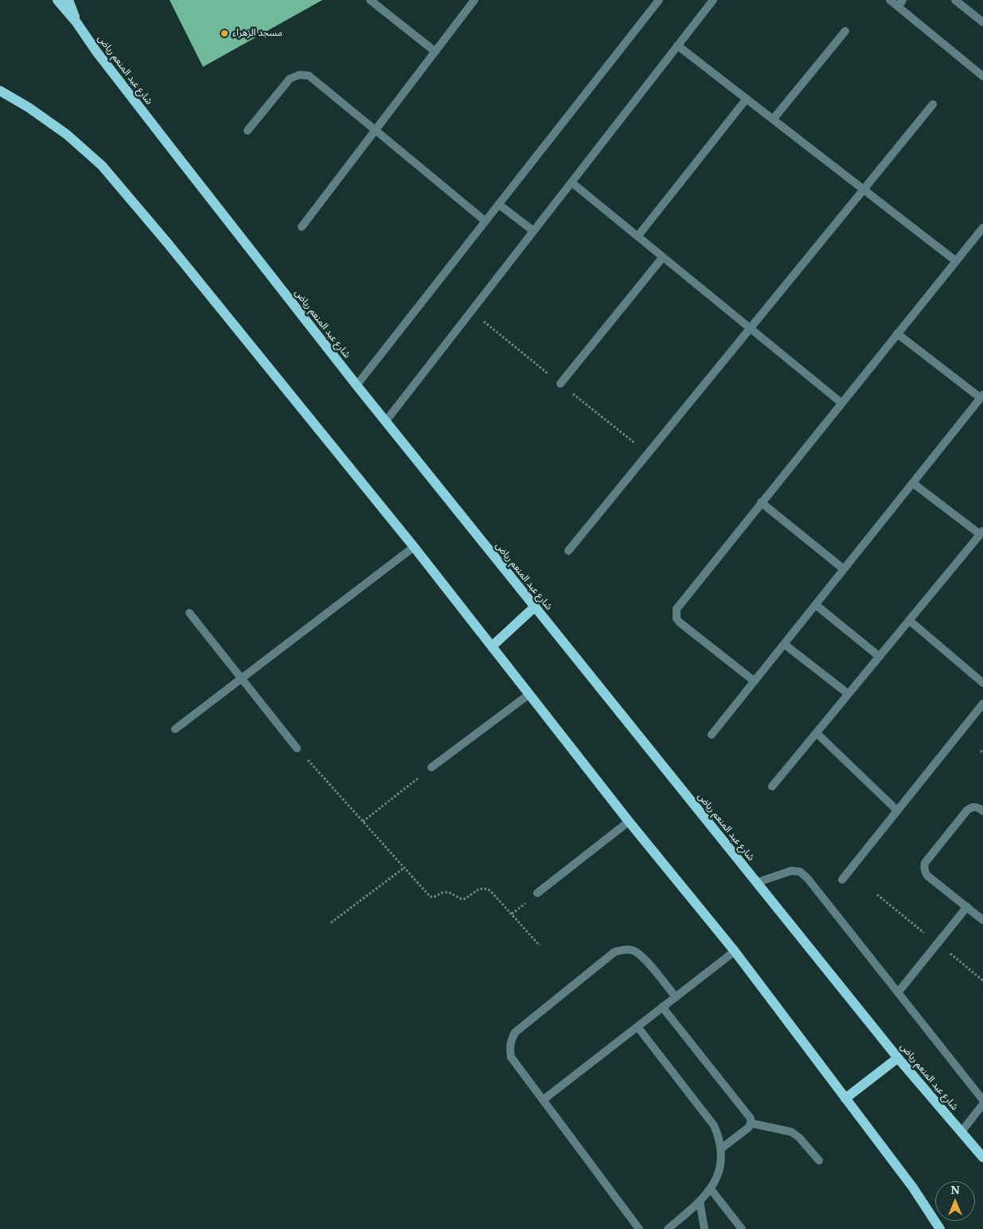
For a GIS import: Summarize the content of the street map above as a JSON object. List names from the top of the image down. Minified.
{"streets":{"main road":["شارع عبد المنعم رياض"]},"places":["مسجد الزهراء"],"north":"top"}
